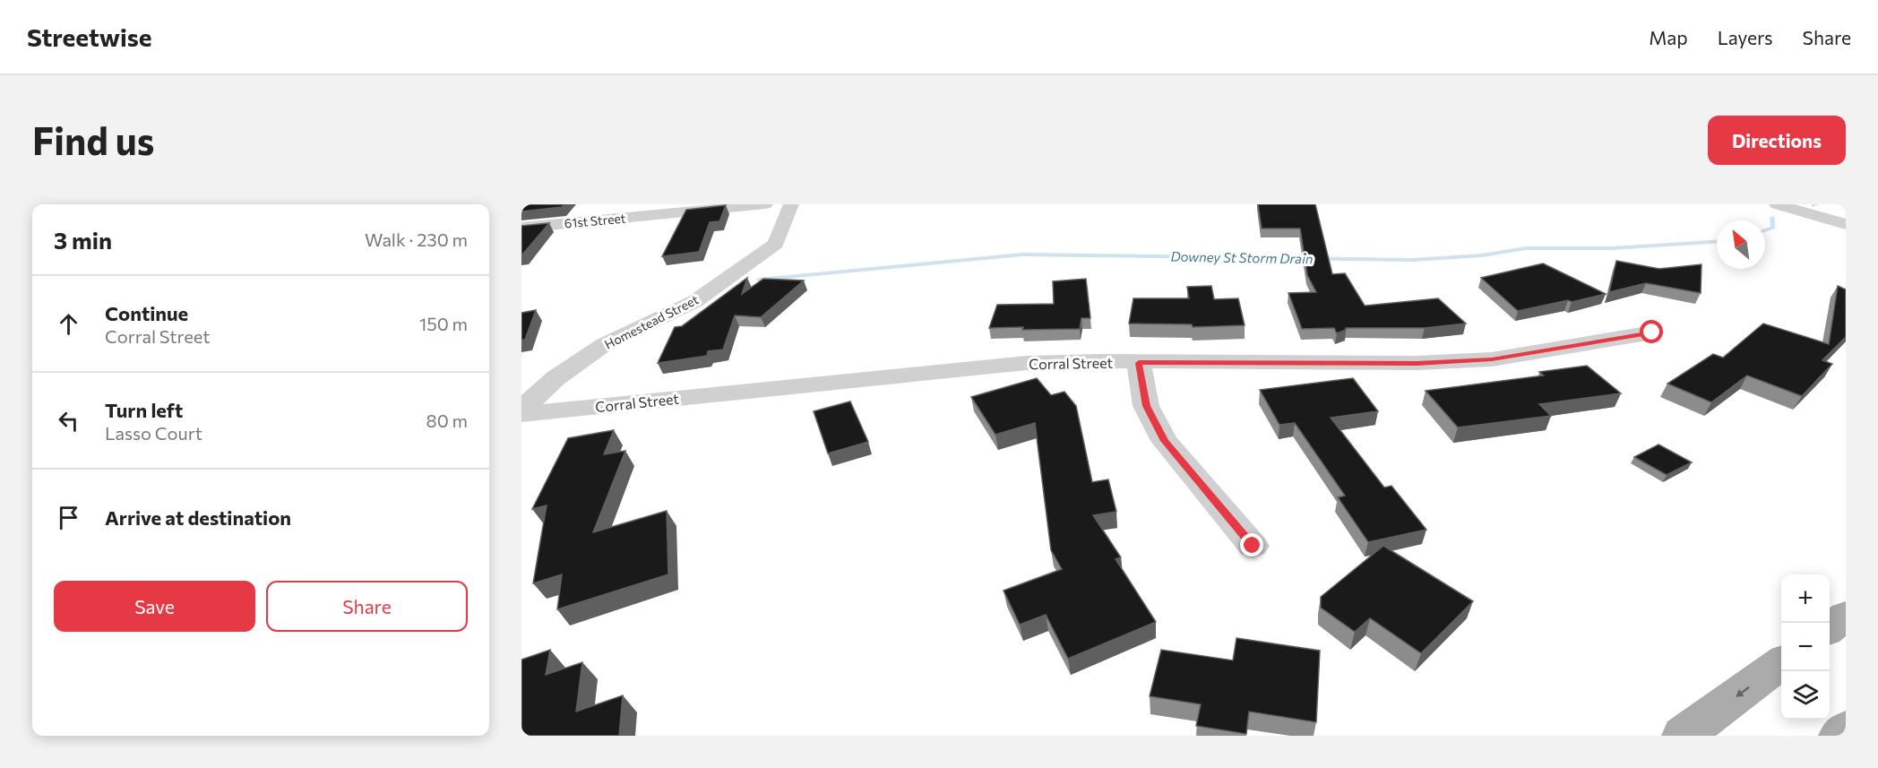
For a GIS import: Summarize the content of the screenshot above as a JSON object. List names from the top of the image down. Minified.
{"streets":{"street":["61st Street","Homestead Street","Corral Street"]},"water":["Downey St Storm Drain"],"north":"top left","page":{"header":"Streetwise","nav":["Map","Layers","Share"],"buttons":["Directions",["Save","Share"]],"title":"Find us","heading":["3 min","Walk · 230 m"],"list":[["Continue","Corral Street","150 m"],["Turn left","Lasso Court","80 m"],"Arrive at destination"],"map_buttons":["+","−"]}}
